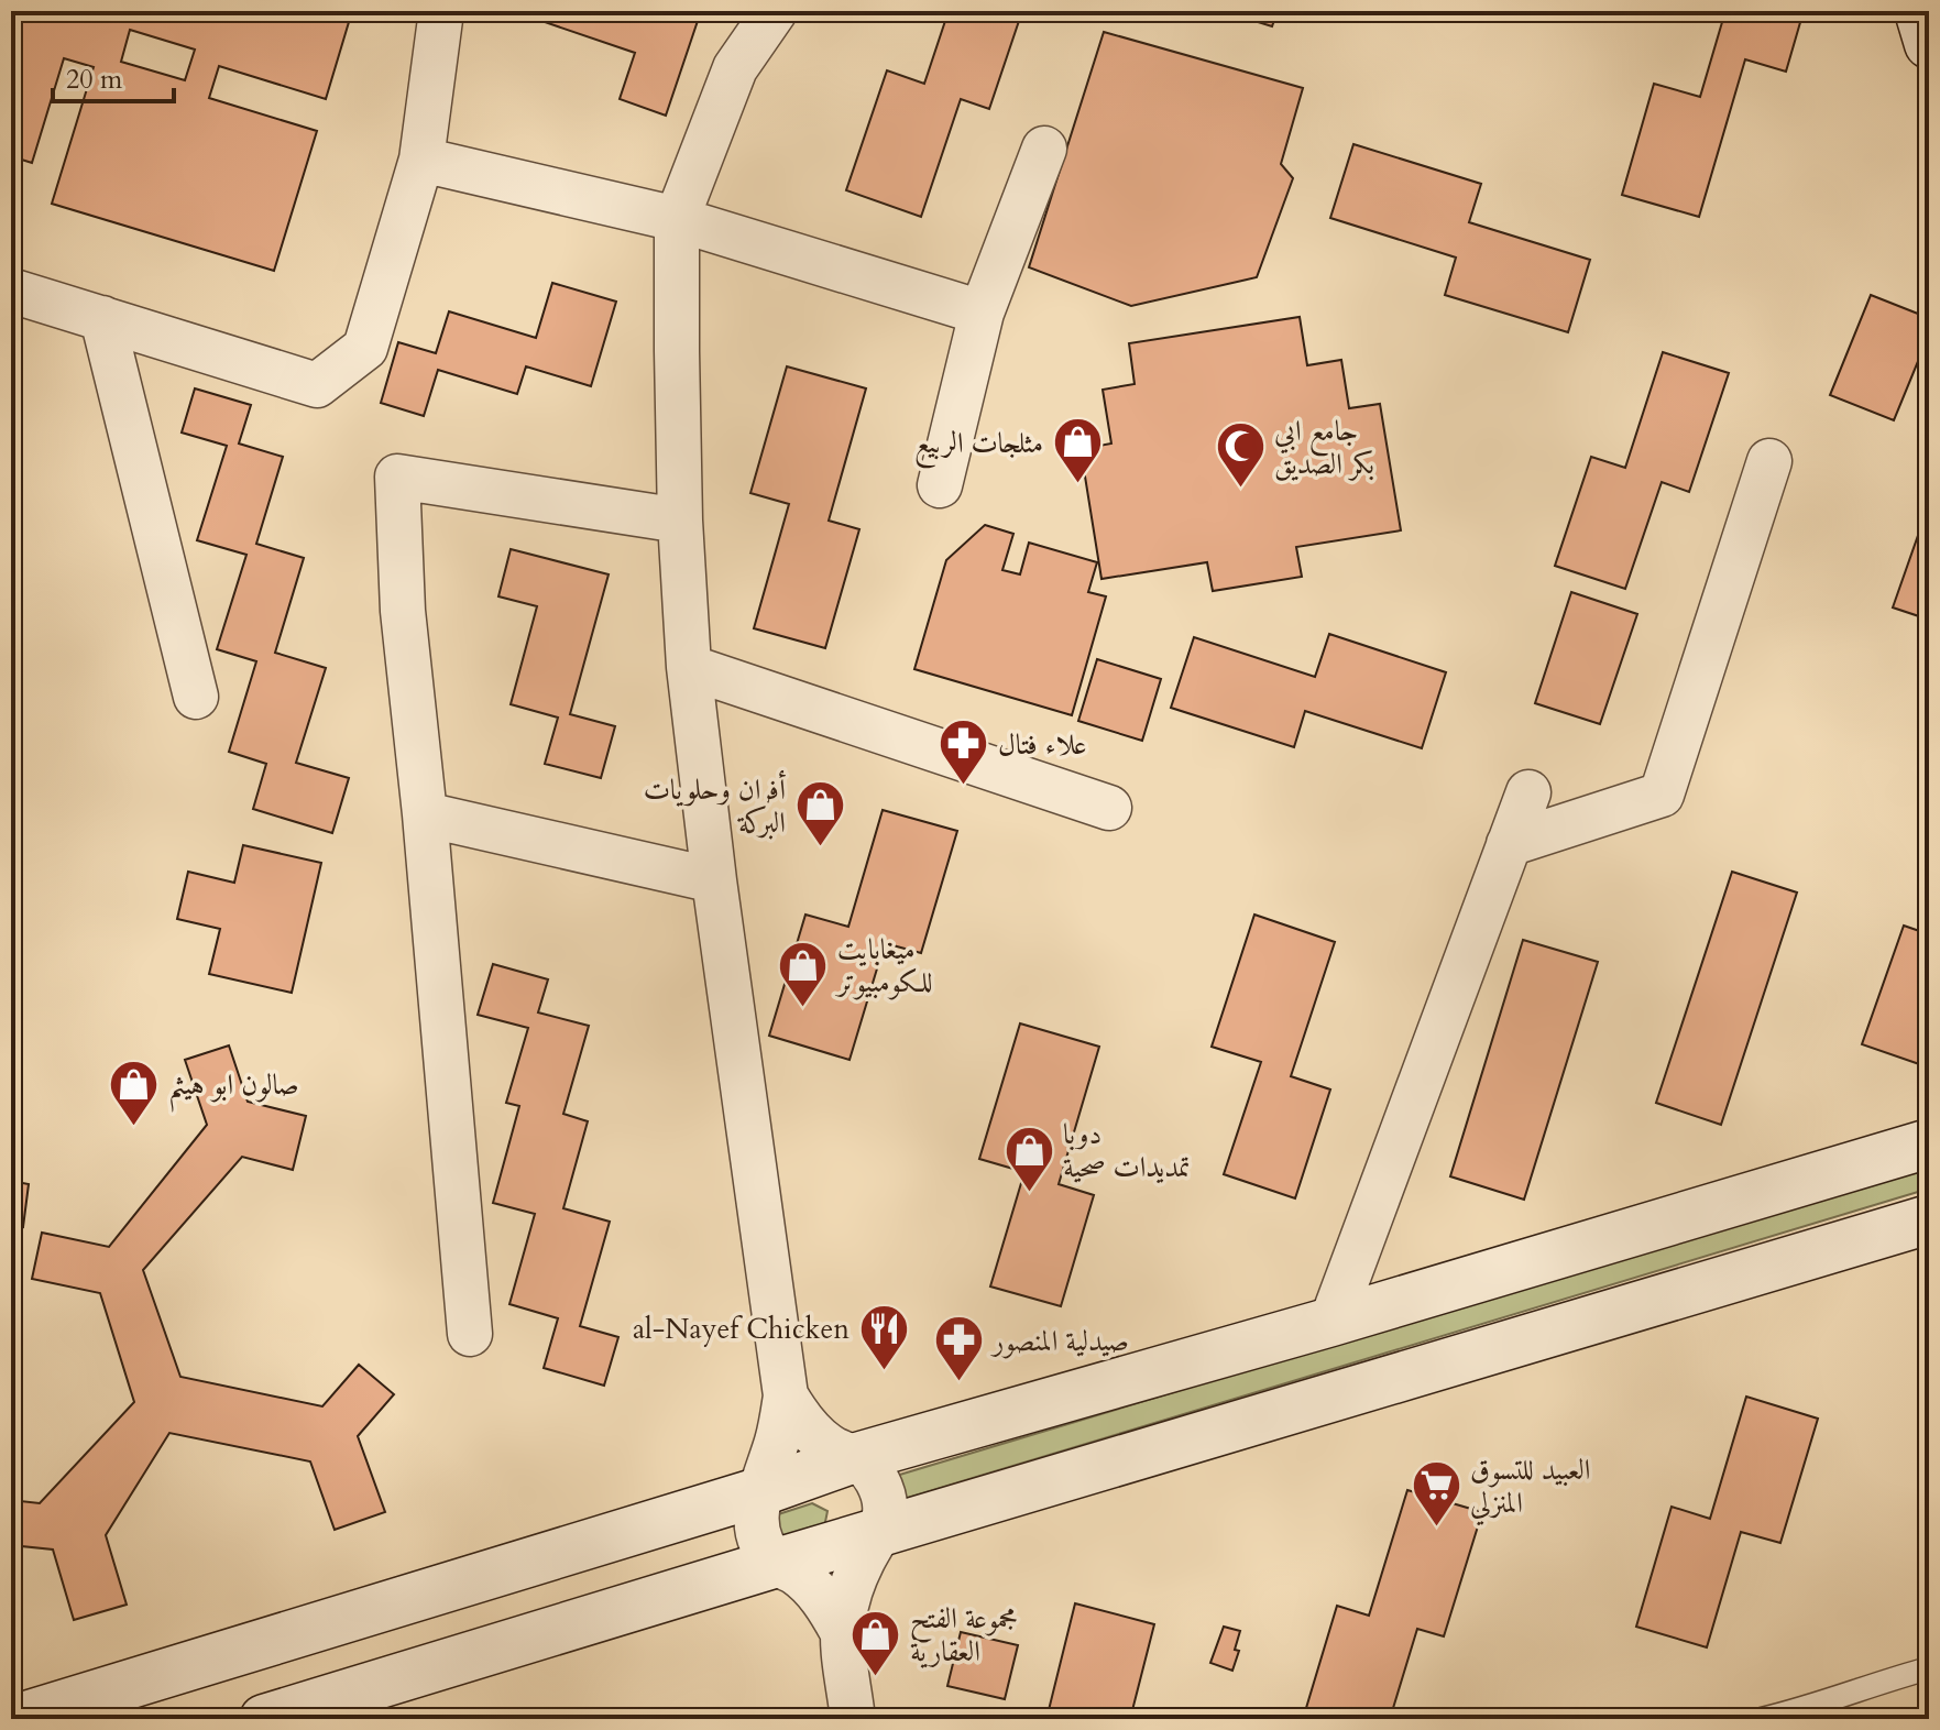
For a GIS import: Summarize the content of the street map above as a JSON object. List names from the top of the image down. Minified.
{"places":{"shop":["مثلجات الربيع","أفران وحلويات البركة","ميغابايت للكومبيوتر","صالون ابو هيثم","دوبا تمديدات صحية","مجموعة الفتح العقارية"],"mosque":["جامع ابي بكر الصديق"],"pharmacy":["علاء فتال","صيدلية المنصور"],"restaurant":["al-Nayef Chicken"],"supermarket":["العبيد للتسوق المنزلي"]},"scale_bar":"20 m"}
